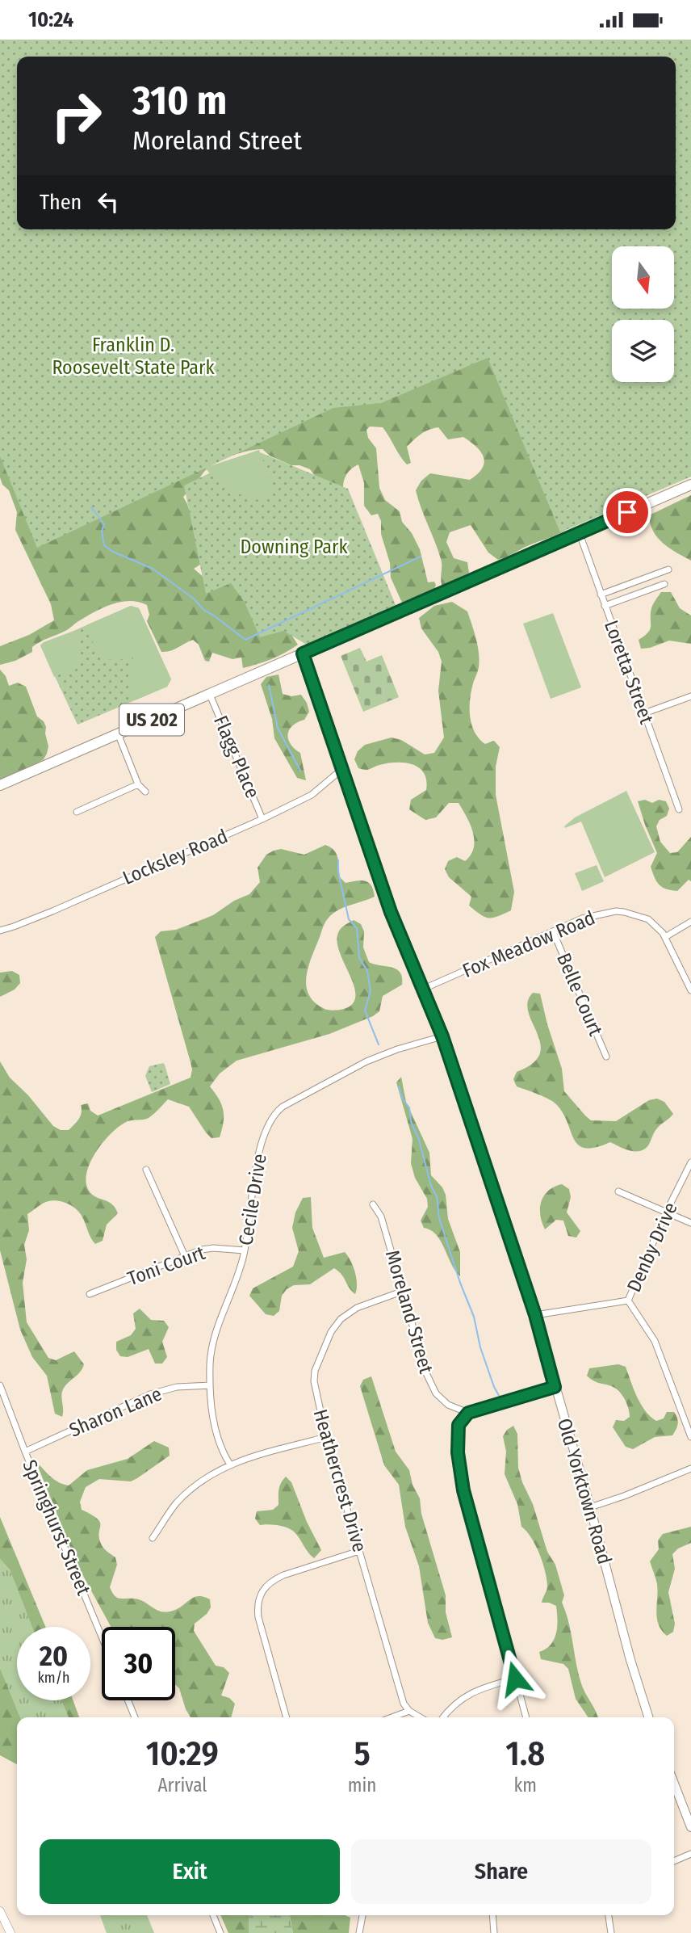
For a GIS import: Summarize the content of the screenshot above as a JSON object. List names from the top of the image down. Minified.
{"streets":{"highway":["US 202"],"main road":["Old Yorktown Road"],"street":["Loretta Street","Flagg Place","Locksley Road","Fox Meadow Road","Belle Court","Cecile Drive","Denby Drive","Toni Court","Moreland Street","Sharon Lane","Heathercrest Drive","Springhurst Street"]},"crossings":[["Loretta Street","US 202"],["US 202","Flagg Place"],["US 202","Old Yorktown Road"],["Flagg Place","Locksley Road"],["Locksley Road","Old Yorktown Road"],["Fox Meadow Road","Belle Court"],["Fox Meadow Road","Old Yorktown Road"],["Cecile Drive","Toni Court"],["Cecile Drive","Sharon Lane"],["Cecile Drive","Old Yorktown Road"],["Moreland Street","Heathercrest Drive"],["Sharon Lane","Springhurst Street"]],"parks":["Franklin D. Roosevelt State Park","Downing Park"],"north":"bottom","page":{"status":"10:24","turn":["310 m","Moreland Street"],"then":"Then","speed":"20 km/h","limit":"30","eta":["10:29","Arrival","5","min","1.8","km"],"buttons":["Exit","Share"]}}
